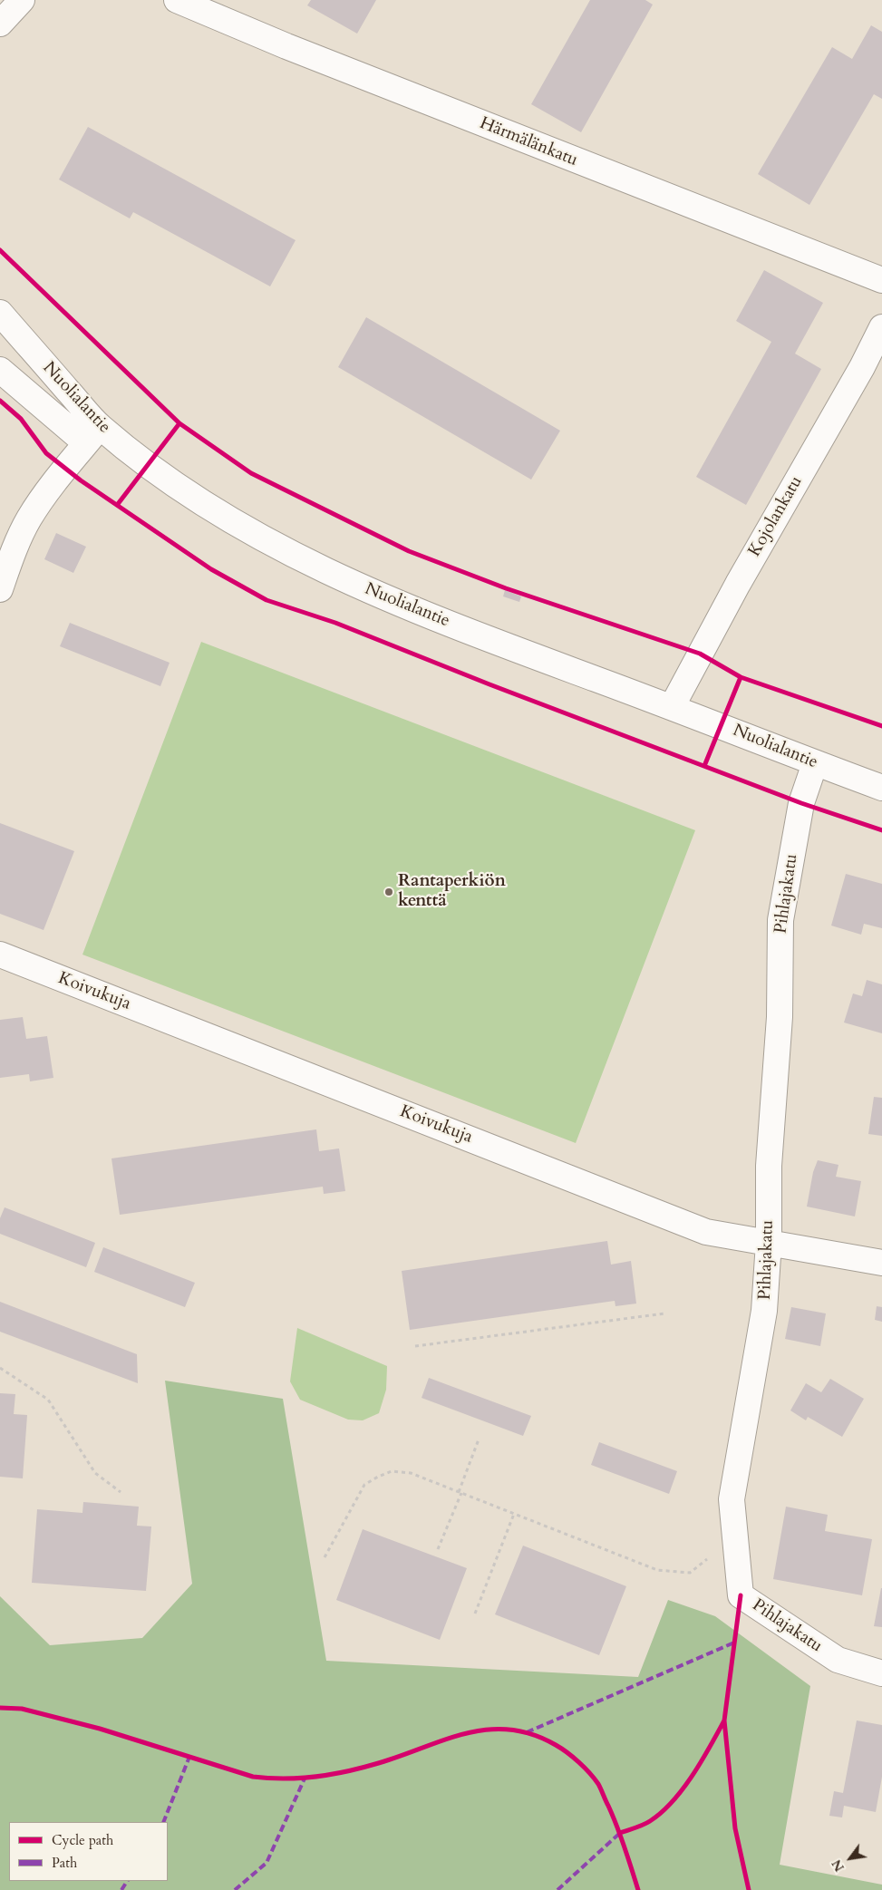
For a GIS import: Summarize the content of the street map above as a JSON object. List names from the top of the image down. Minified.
{"streets":{"street":["Härmälänkatu","Nuolialantie","Kojolankatu","Pihlajakatu","Koivukuja"]},"crossings":[["Nuolialantie","Kojolankatu"],["Nuolialantie","Pihlajakatu"],["Pihlajakatu","Koivukuja"]],"places":["Rantaperkiön kenttä"],"legend":["Cycle path","Path"],"north":"bottom left"}
